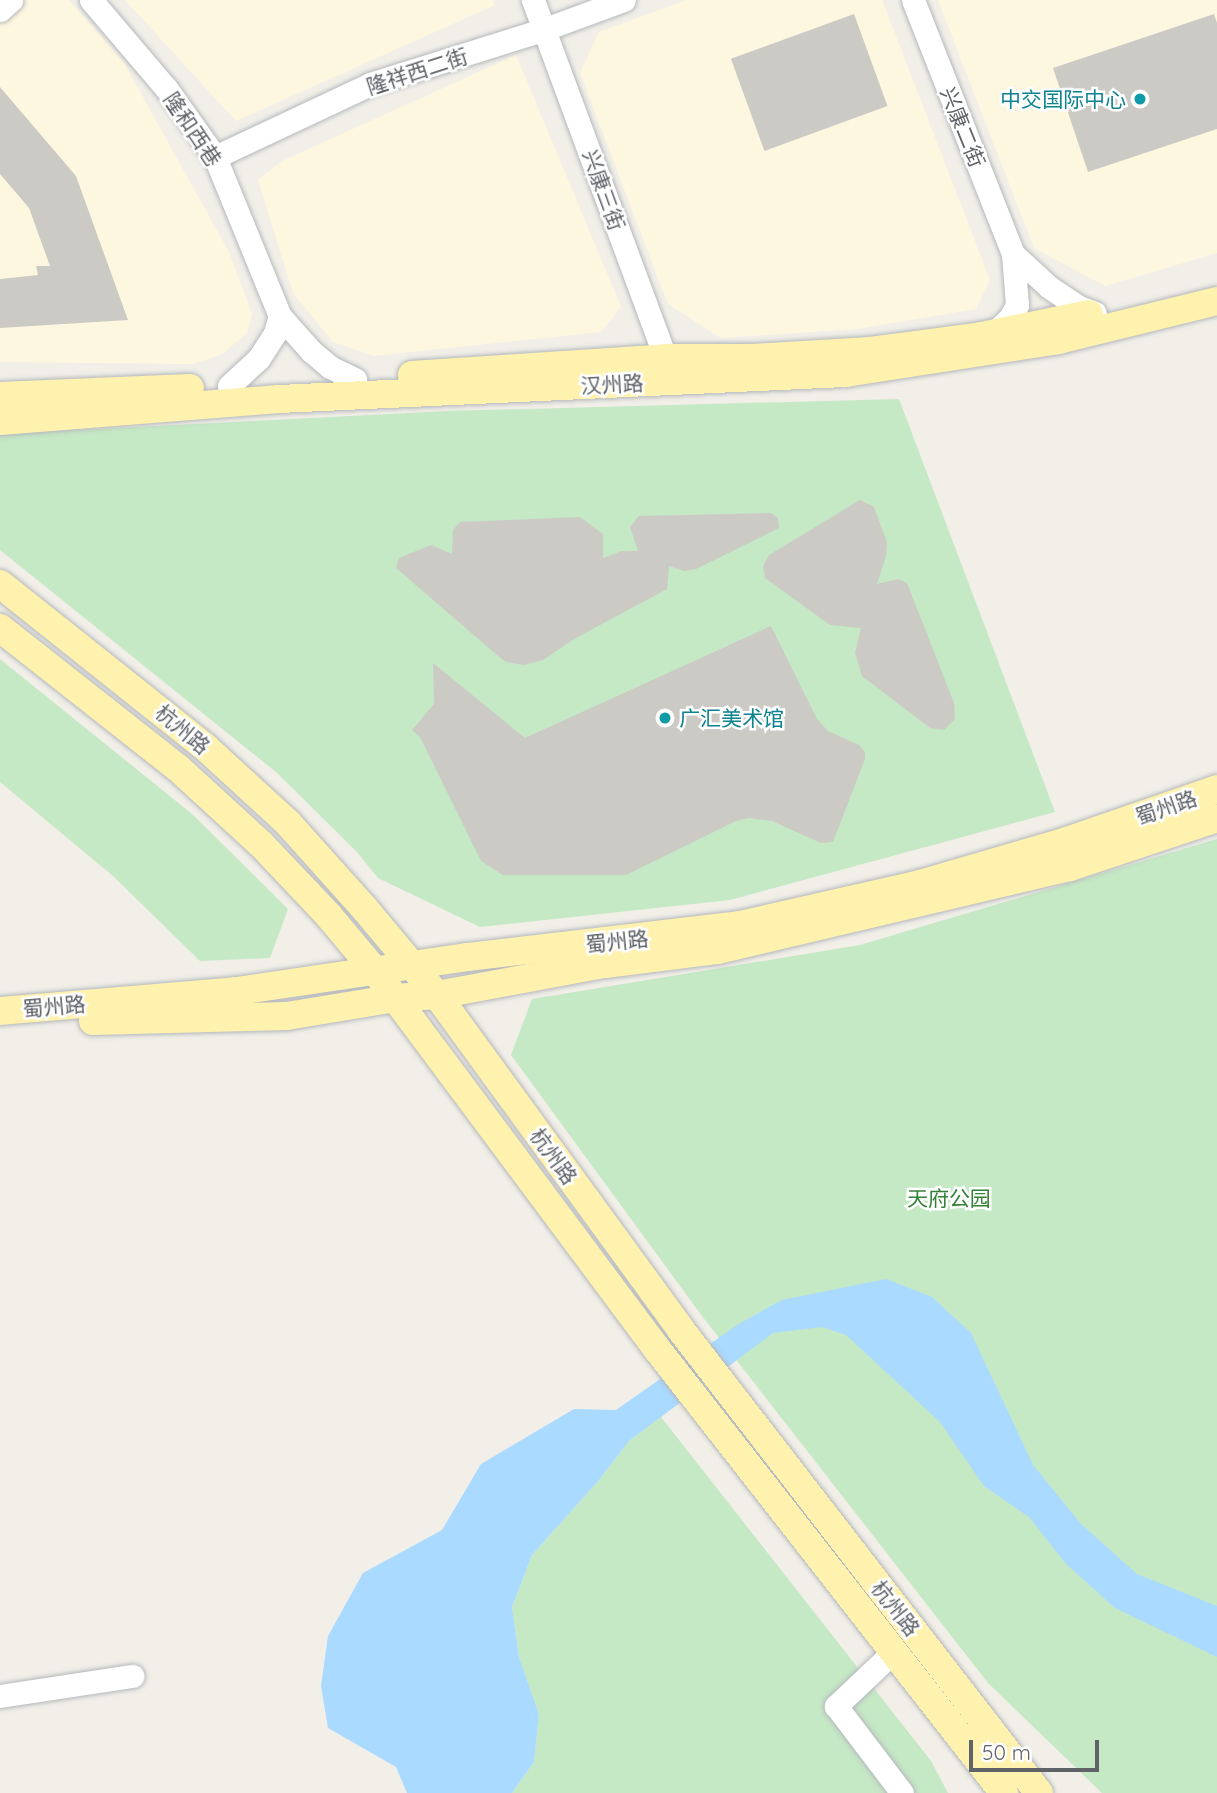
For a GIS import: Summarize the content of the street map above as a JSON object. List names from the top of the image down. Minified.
{"streets":{"main road":["汉州路","杭州路","蜀州路"],"street":["隆祥西二街","兴康二街","隆和西巷","兴康三街"]},"crossings":[["隆祥西二街","隆和西巷"],["隆祥西二街","兴康三街"],["隆和西巷","汉州路"],["兴康三街","汉州路"],["杭州路","蜀州路"]],"parks":["天府公园"],"places":["中交国际中心","广汇美术馆"],"scale_bar":"50 m"}
